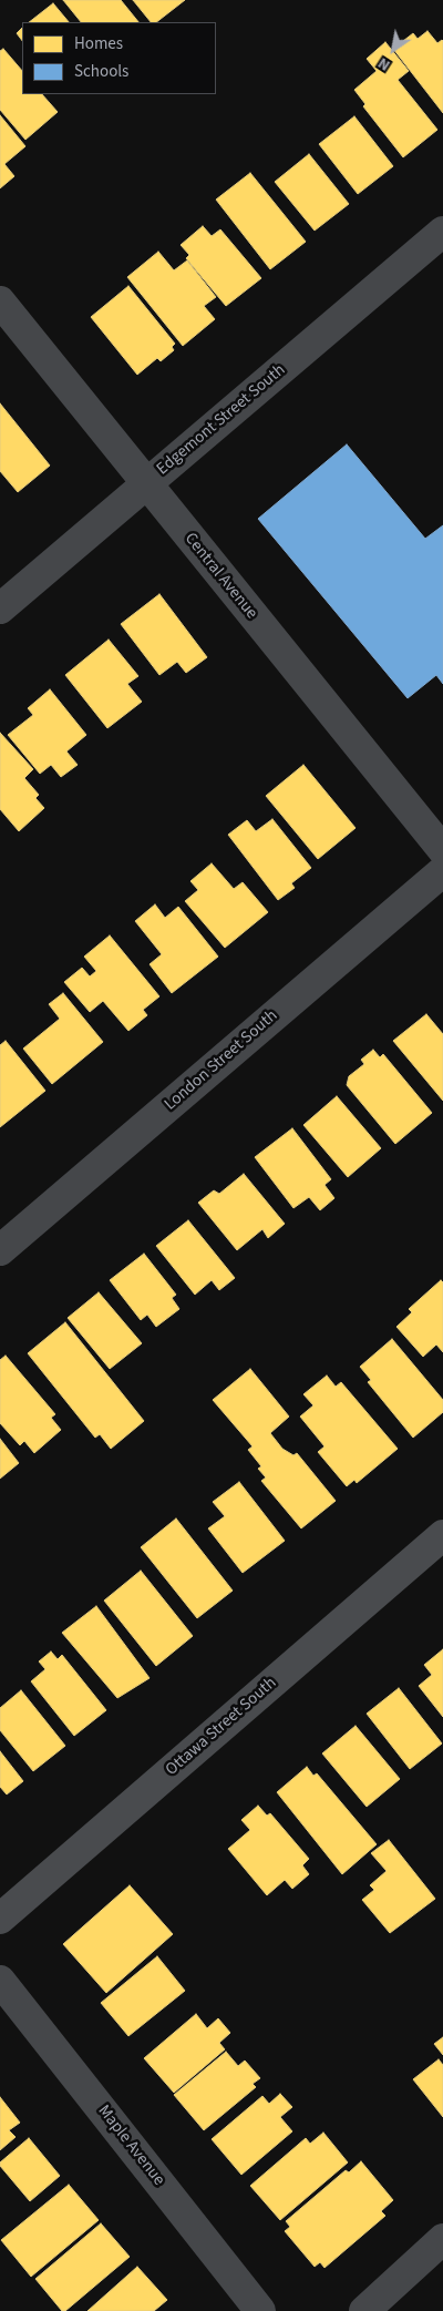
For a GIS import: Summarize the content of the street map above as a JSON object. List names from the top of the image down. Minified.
{"streets":{"main road":["Ottawa Street South"],"street":["Edgemont Street South","Central Avenue","London Street South","Maple Avenue"]},"crossings":[["Edgemont Street South","Central Avenue"]],"legend":["Homes","Schools"],"north":"bottom left"}
